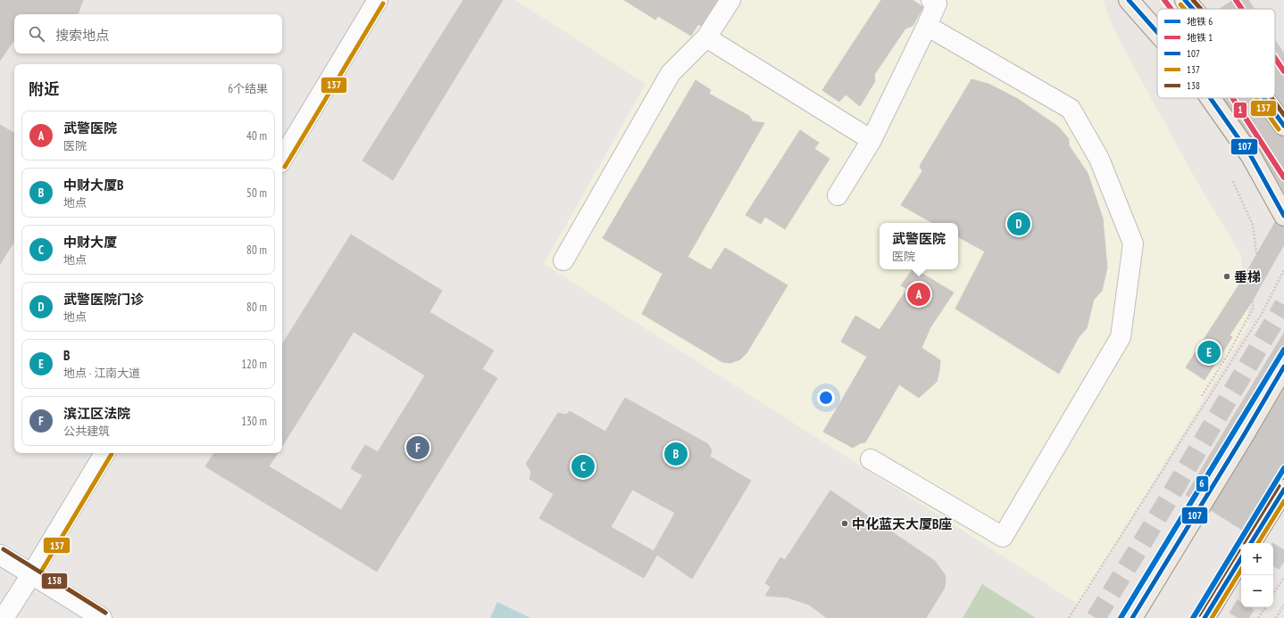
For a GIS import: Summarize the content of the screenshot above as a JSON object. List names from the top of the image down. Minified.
{"places":["垂梯","中化蓝天大厦B座"],"lines":["metro line 1","transit line 107","transit line 138","transit line 137","metro line 6"],"legend":["地铁 6","地铁 1","107","137","138"],"page":{"search":"搜索地点","heading":["附近","6个结果"],"list":[{"mark":"A","name":"武警医院","note":"医院","value":"40 m"},{"mark":"B","name":"中财大厦B","note":"地点","value":"50 m"},{"mark":"C","name":"中财大厦","note":"地点","value":"80 m"},{"mark":"D","name":"武警医院门诊","note":"地点","value":"80 m"},{"mark":"E","name":"B","note":"地点 · 江南大道","value":"120 m"},{"mark":"F","name":"滨江区法院","note":"公共建筑","value":"130 m"}],"pins":["D","A","E","F","B","C"],"popup":["武警医院","医院"],"map_buttons":["+","−"]}}
